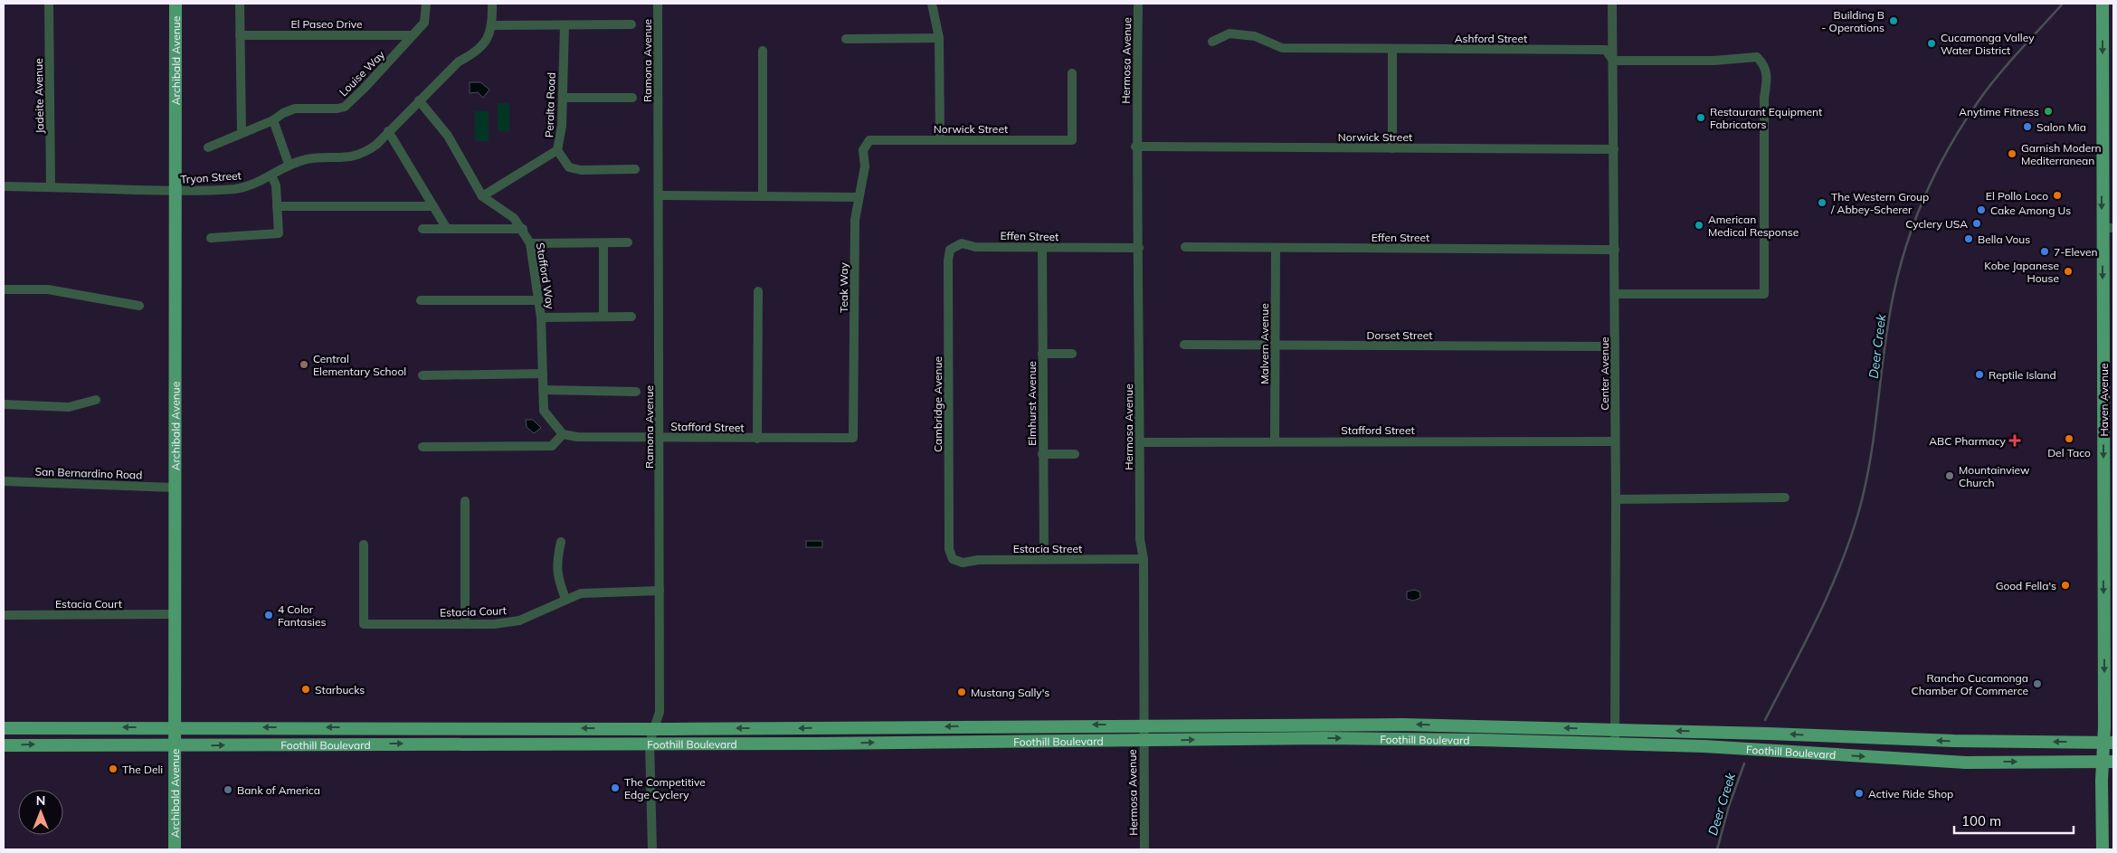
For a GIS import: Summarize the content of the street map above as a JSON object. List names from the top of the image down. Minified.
{"streets":{"main road":["Archibald Avenue","Haven Avenue","Foothill Boulevard"],"street":["El Paseo Drive","Ashford Street","Ramona Avenue","Hermosa Avenue","Louise Way","Jadeite Avenue","Peralta Road","Norwick Street","Tryon Street","Effen Street","Stafford Way","Teak Way","Dorset Street","Malvern Avenue","Center Avenue","Elmhurst Avenue","Cambridge Avenue","Stafford Street","San Bernardino Road","Estacia Street","Estacia Court"]},"crossings":[["El Paseo Drive","Louise Way"],["Ashford Street","Center Avenue"],["Archibald Avenue","Tryon Street"],["Archibald Avenue","San Bernardino Road"],["Archibald Avenue","Estacia Court"],["Archibald Avenue","Foothill Boulevard"],["Ramona Avenue","Stafford Street"],["Ramona Avenue","Estacia Court"],["Ramona Avenue","Foothill Boulevard"],["Hermosa Avenue","Norwick Street"],["Hermosa Avenue","Effen Street"],["Hermosa Avenue","Stafford Street"],["Hermosa Avenue","Estacia Street"],["Hermosa Avenue","Foothill Boulevard"],["Jadeite Avenue","Tryon Street"],["Peralta Road","Stafford Way"],["Norwick Street","Teak Way"],["Norwick Street","Center Avenue"],["Tryon Street","Stafford Way"],["Effen Street","Malvern Avenue"],["Effen Street","Center Avenue"],["Effen Street","Elmhurst Avenue"],["Effen Street","Cambridge Avenue"],["Stafford Way","Stafford Street"],["Teak Way","Stafford Street"],["Dorset Street","Malvern Avenue"],["Dorset Street","Center Avenue"],["Malvern Avenue","Stafford Street"],["Center Avenue","Stafford Street"],["Center Avenue","Foothill Boulevard"],["Haven Avenue","Foothill Boulevard"],["Elmhurst Avenue","Estacia Street"],["Cambridge Avenue","Estacia Street"]],"one_way":["Haven Avenue"],"water":["Deer Creek"],"places":{"other":["Building B - Operations","Cucamonga Valley Water District","Anytime Fitness","Restaurant Equipment Fabricators","Salon Mia","Garnish Modern Mediterranean","El Pollo Loco","The Western Group / Abbey-Scherer","Cake Among Us","Cyclery USA","American Medical Response","Bella Vous","7-Eleven","Kobe Japanese House","Central Elementary School","Reptile Island","Del Taco","Mountainview Church","Good Fella's","4 Color Fantasies","Rancho Cucamonga Chamber Of Commerce","Starbucks","Mustang Sally's","The Deli","The Competitive Edge Cyclery","Bank of America","Active Ride Shop"],"health":["ABC Pharmacy"]},"scale_bar":"100 m","north":"top"}
